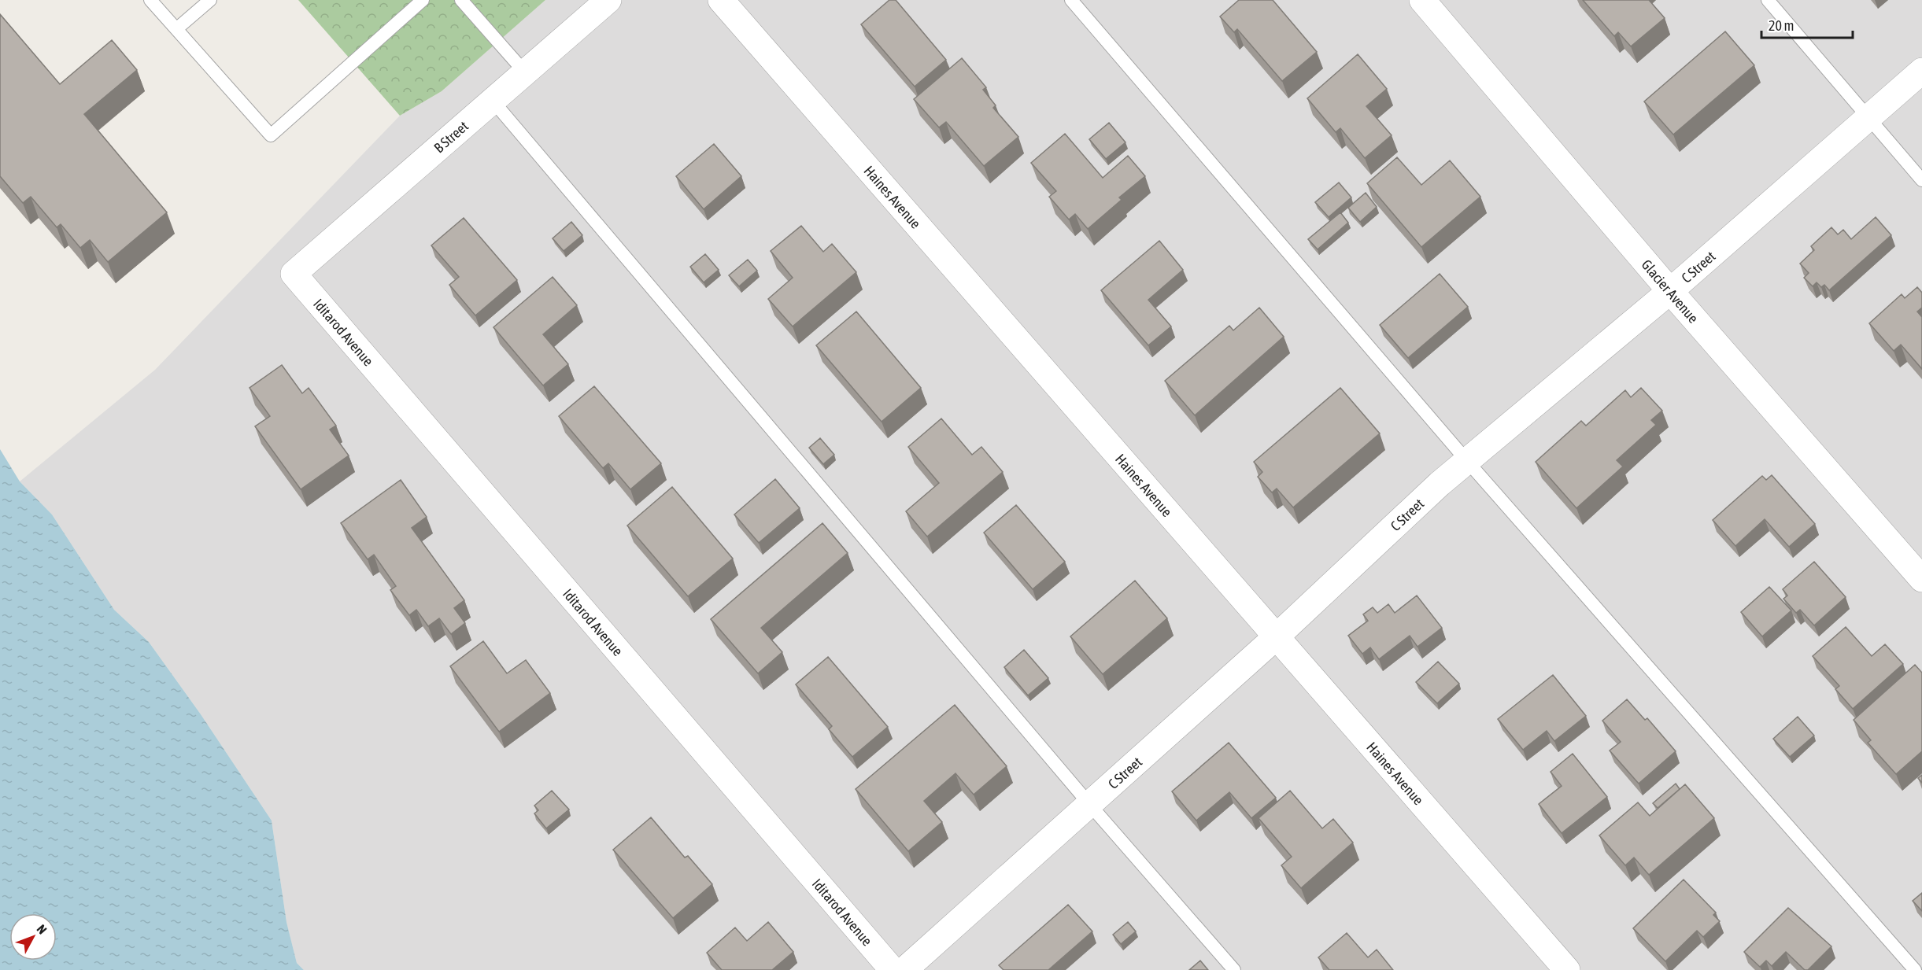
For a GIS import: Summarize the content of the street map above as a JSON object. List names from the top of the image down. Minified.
{"streets":{"street":["B Street","Haines Avenue","C Street","Glacier Avenue","Iditarod Avenue"]},"crossings":[["B Street","Iditarod Avenue"],["Haines Avenue","C Street"],["C Street","Glacier Avenue"]],"scale_bar":"20 m","north":"top right"}
